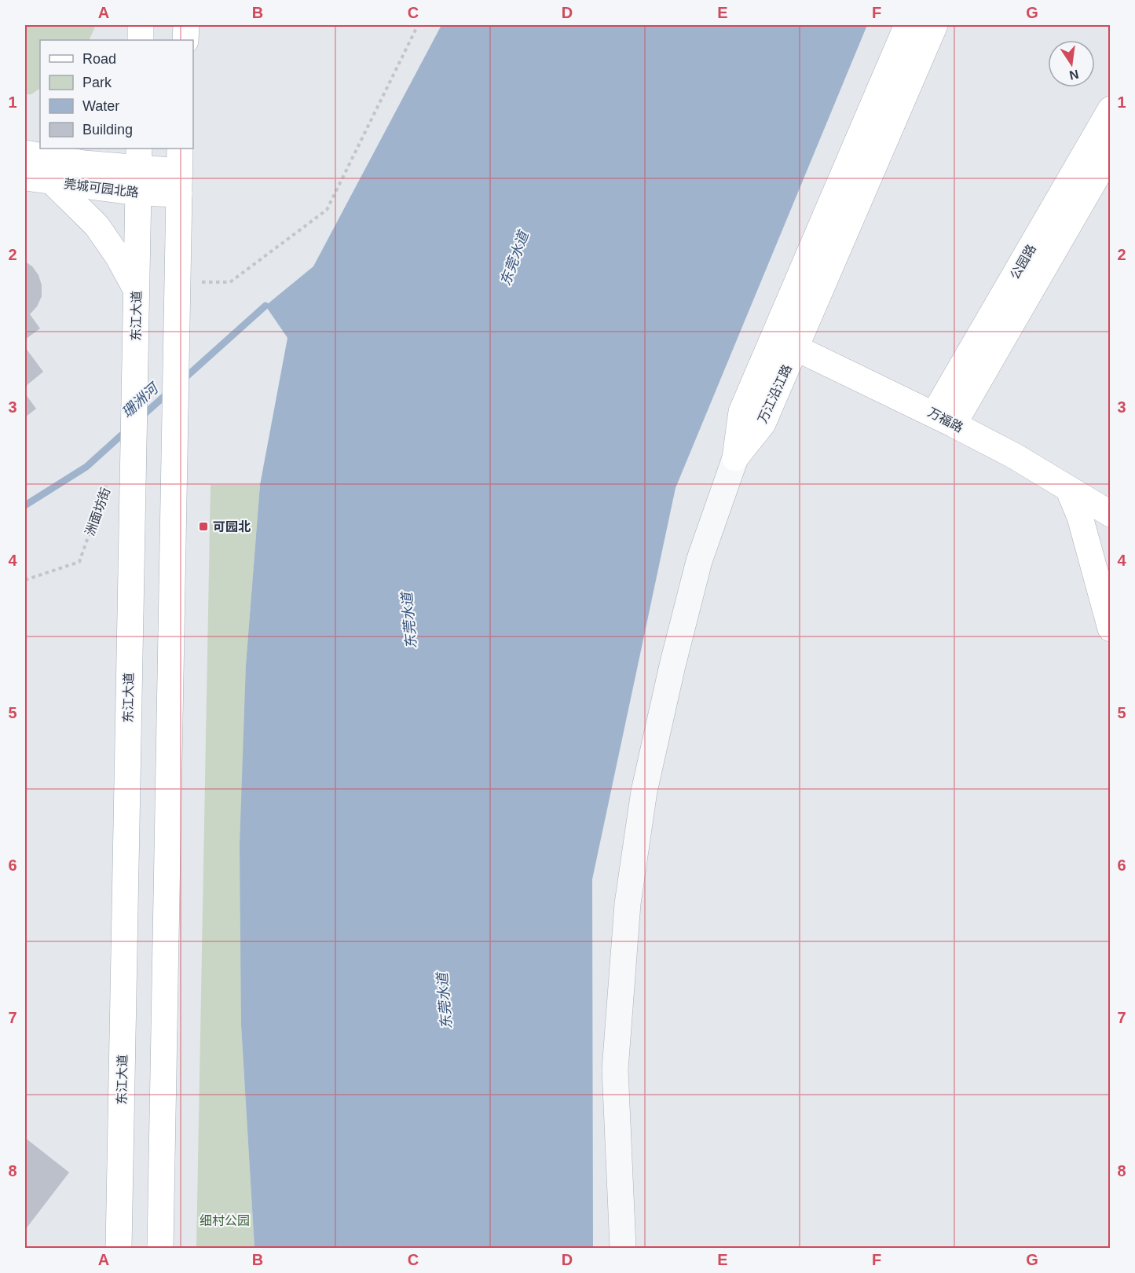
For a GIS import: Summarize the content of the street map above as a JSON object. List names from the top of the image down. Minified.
{"streets":{"main road":["莞城可园北路","公园路","东江大道","万江沿江路","万福路"],"path":["洲面坊街"]},"crossings":[["莞城可园北路","东江大道"],["公园路","万福路"],["万江沿江路","万福路"]],"water":["东莞水道","珊洲河"],"parks":["细村公园"],"places":{"transit":["可园北"]},"legend":["Road","Park","Water","Building"],"north":"bottom","grid":{"columns":["A","B","C","D","E","F","G"],"rows":["1","2","3","4","5","6","7","8"]}}
